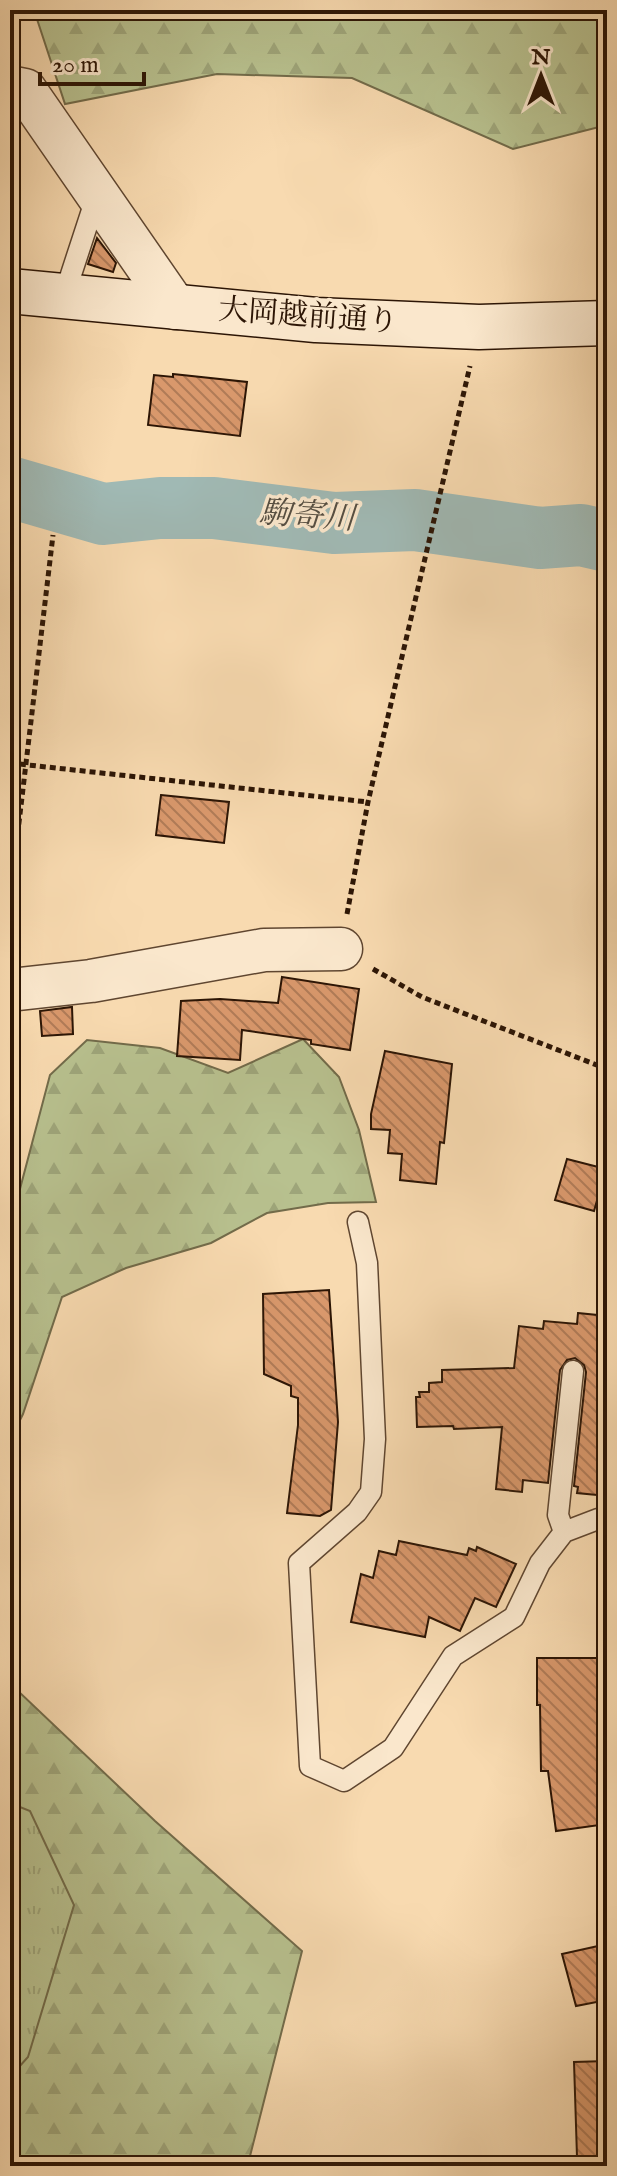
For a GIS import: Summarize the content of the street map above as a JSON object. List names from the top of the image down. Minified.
{"streets":{"street":["大岡越前通り"]},"water":["駒寄川"],"scale_bar":"20 m","north":"top"}
